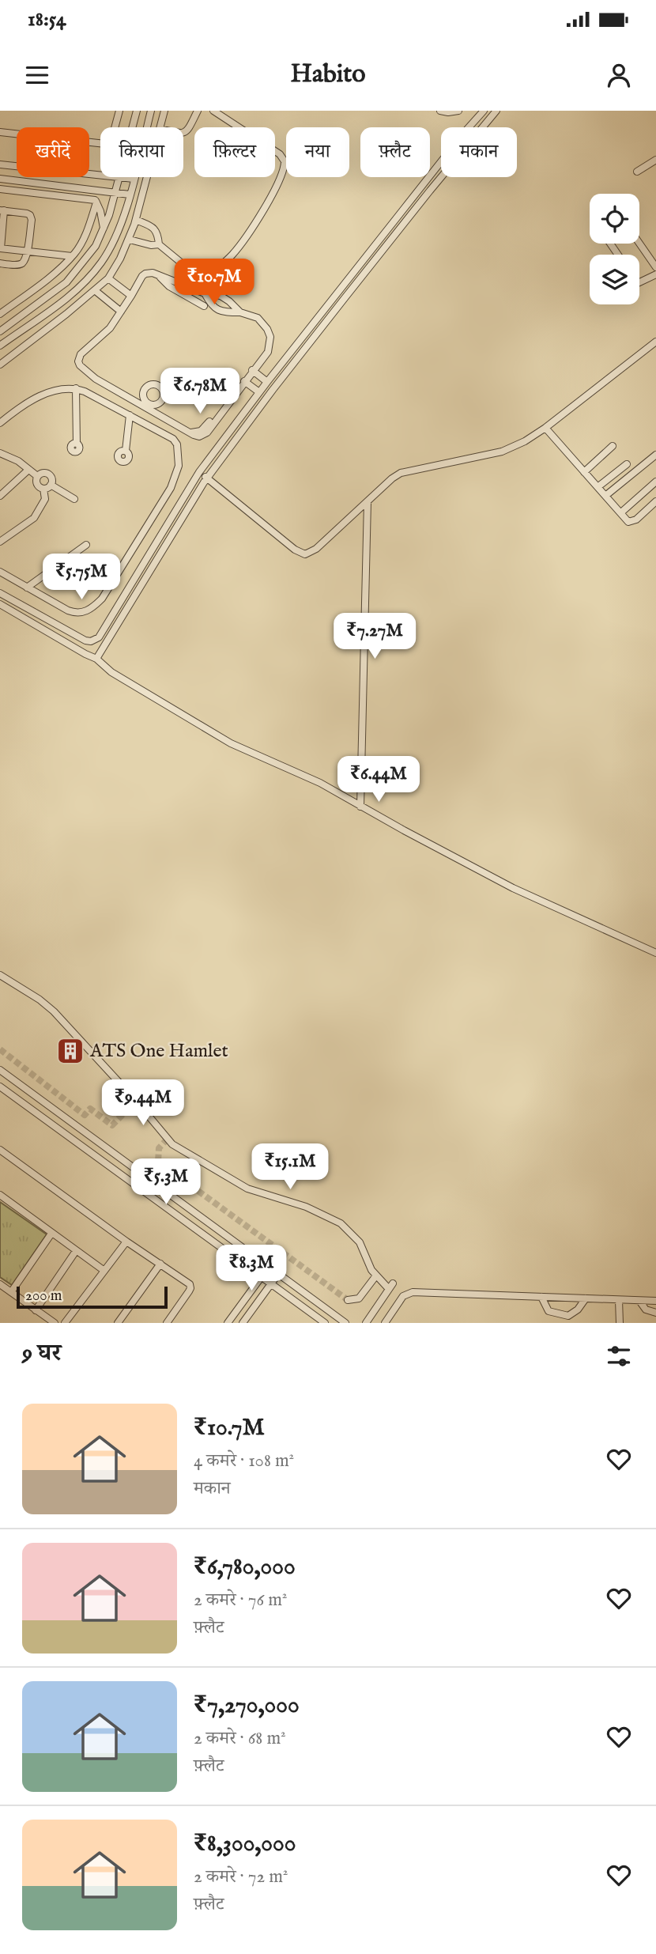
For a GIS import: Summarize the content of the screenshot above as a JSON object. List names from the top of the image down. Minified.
{"places":{"building":["ATS One Hamlet"]},"scale_bar":"200 m","page":{"status":"18:54","header":"Habito","chip":["खरीदें","किराया","फ़िल्टर","नया","फ़्लैट","मकान"],"price":["₹10.7M","₹6.78M","₹5.75M","₹7.27M","₹6.44M","₹9.44M","₹15.1M","₹5.3M","₹8.3M"],"scale":"200 m","heading":"9 घर","list":[{"name":"₹10.7M","note":"4 कमरे · 108 m² · मकान"},{"name":"₹6,780,000","note":"2 कमरे · 76 m² · फ़्लैट"},{"name":"₹7,270,000","note":"2 कमरे · 68 m² · फ़्लैट"},{"name":"₹8,300,000","note":"2 कमरे · 72 m² · फ़्लैट"}]}}
